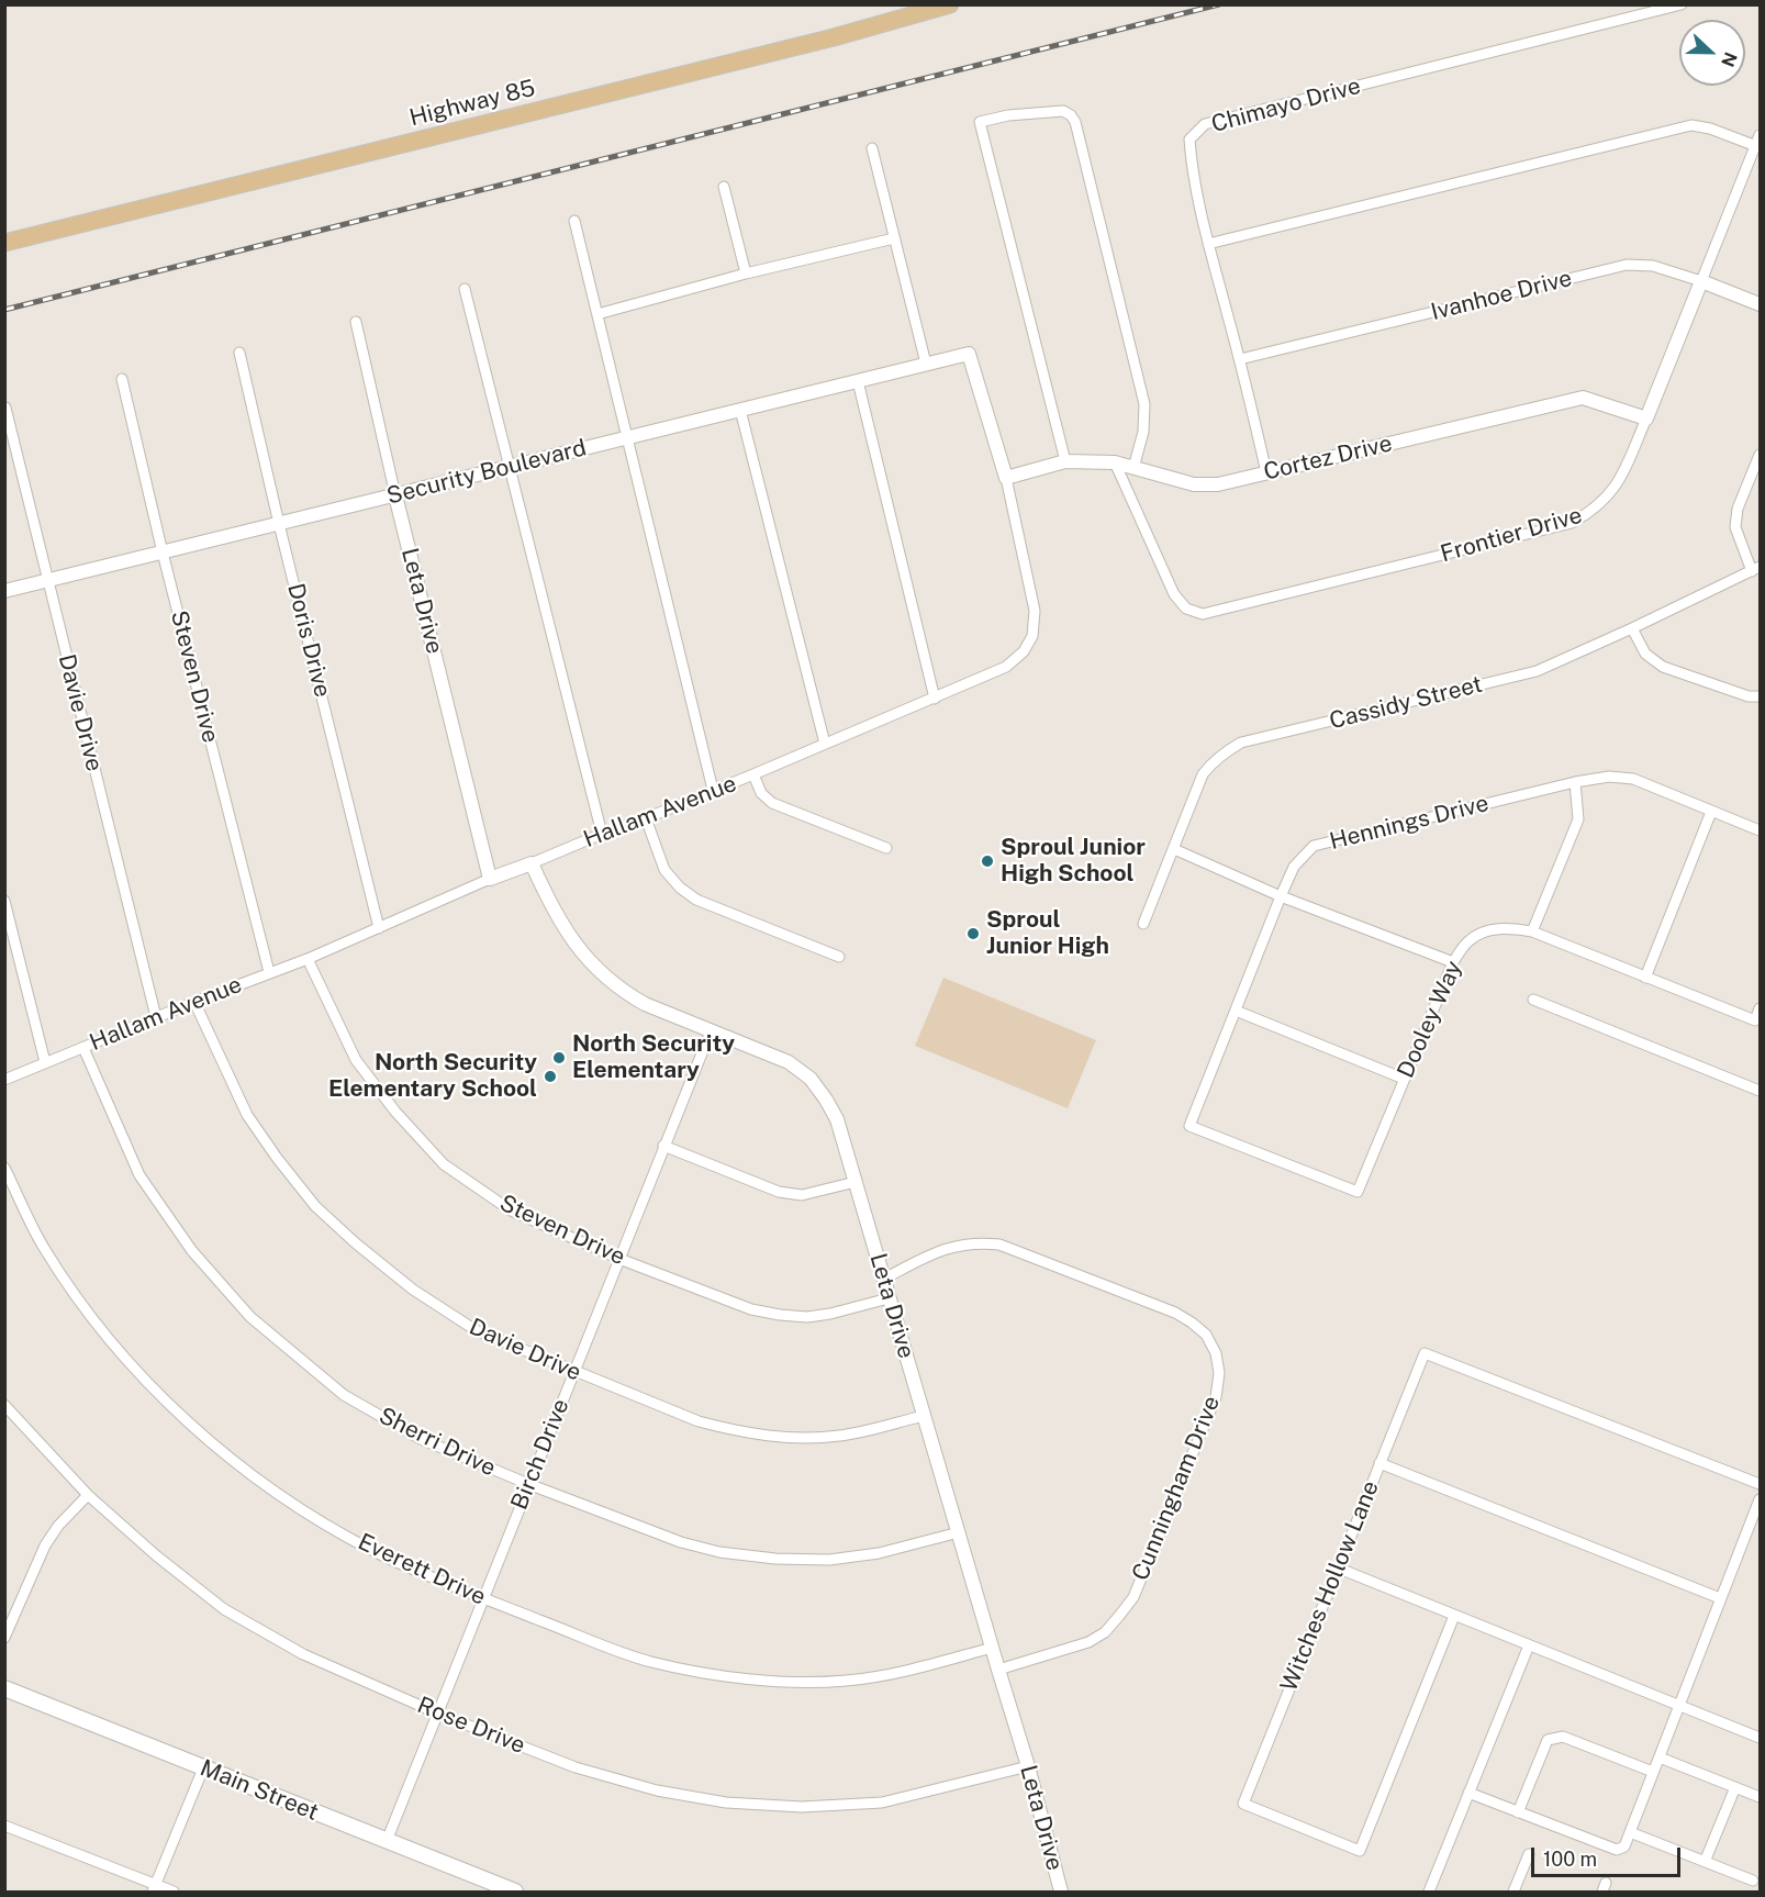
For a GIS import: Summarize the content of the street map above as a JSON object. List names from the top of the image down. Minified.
{"streets":{"main road":["Highway 85","Main Street"],"street":["Chimayo Drive","Ivanhoe Drive","Cortez Drive","Security Boulevard","Frontier Drive","Leta Drive","Doris Drive","Steven Drive","Cassidy Street","Davie Drive","Hallam Avenue","Hennings Drive","Dooley Way","Sherri Drive","Birch Drive","Cunningham Drive","Everett Drive","Witches Hollow Lane","Rose Drive"]},"crossings":[["Chimayo Drive","Ivanhoe Drive"],["Chimayo Drive","Cortez Drive"],["Ivanhoe Drive","Frontier Drive"],["Cortez Drive","Frontier Drive"],["Cortez Drive","Hallam Avenue"],["Security Boulevard","Leta Drive"],["Security Boulevard","Doris Drive"],["Security Boulevard","Steven Drive"],["Security Boulevard","Davie Drive"],["Security Boulevard","Hallam Avenue"],["Leta Drive","Steven Drive"],["Leta Drive","Davie Drive"],["Leta Drive","Hallam Avenue"],["Leta Drive","Sherri Drive"],["Leta Drive","Birch Drive"],["Leta Drive","Cunningham Drive"],["Leta Drive","Everett Drive"],["Leta Drive","Rose Drive"],["Doris Drive","Hallam Avenue"],["Steven Drive","Hallam Avenue"],["Steven Drive","Birch Drive"],["Davie Drive","Hallam Avenue"],["Davie Drive","Birch Drive"],["Hallam Avenue","Sherri Drive"],["Hennings Drive","Dooley Way"],["Sherri Drive","Birch Drive"],["Birch Drive","Everett Drive"],["Birch Drive","Rose Drive"],["Birch Drive","Main Street"]],"places":["Sproul Junior High School","Sproul Junior High","North Security Elementary","North Security Elementary School"],"scale_bar":"100 m","north":"right"}
